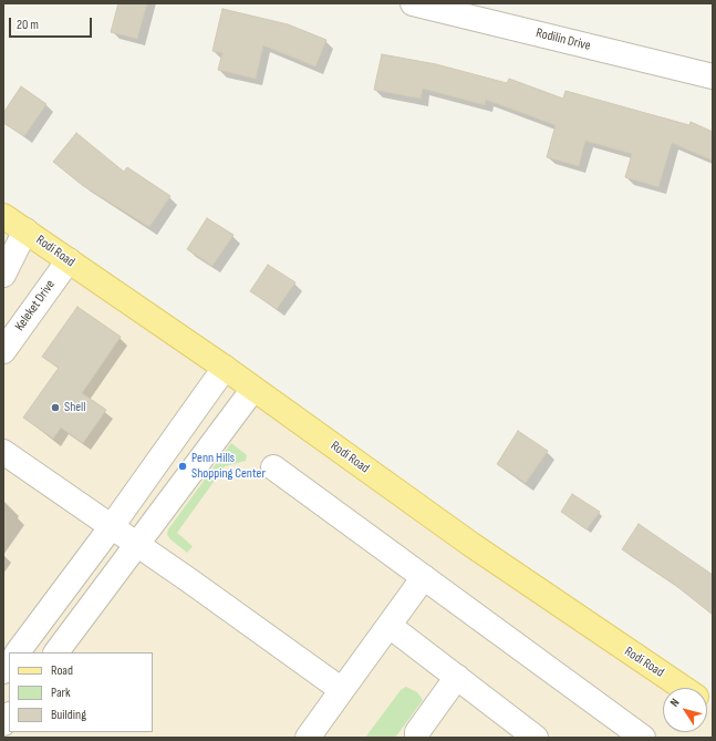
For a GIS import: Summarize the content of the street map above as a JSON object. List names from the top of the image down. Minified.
{"streets":{"main road":["Rodi Road"],"street":["Rodilin Drive","Keleket Drive"]},"crossings":[["Rodi Road","Keleket Drive"]],"places":["Shell","Penn Hills Shopping Center"],"legend":["Road","Park","Building"],"scale_bar":"20 m","north":"top left"}
